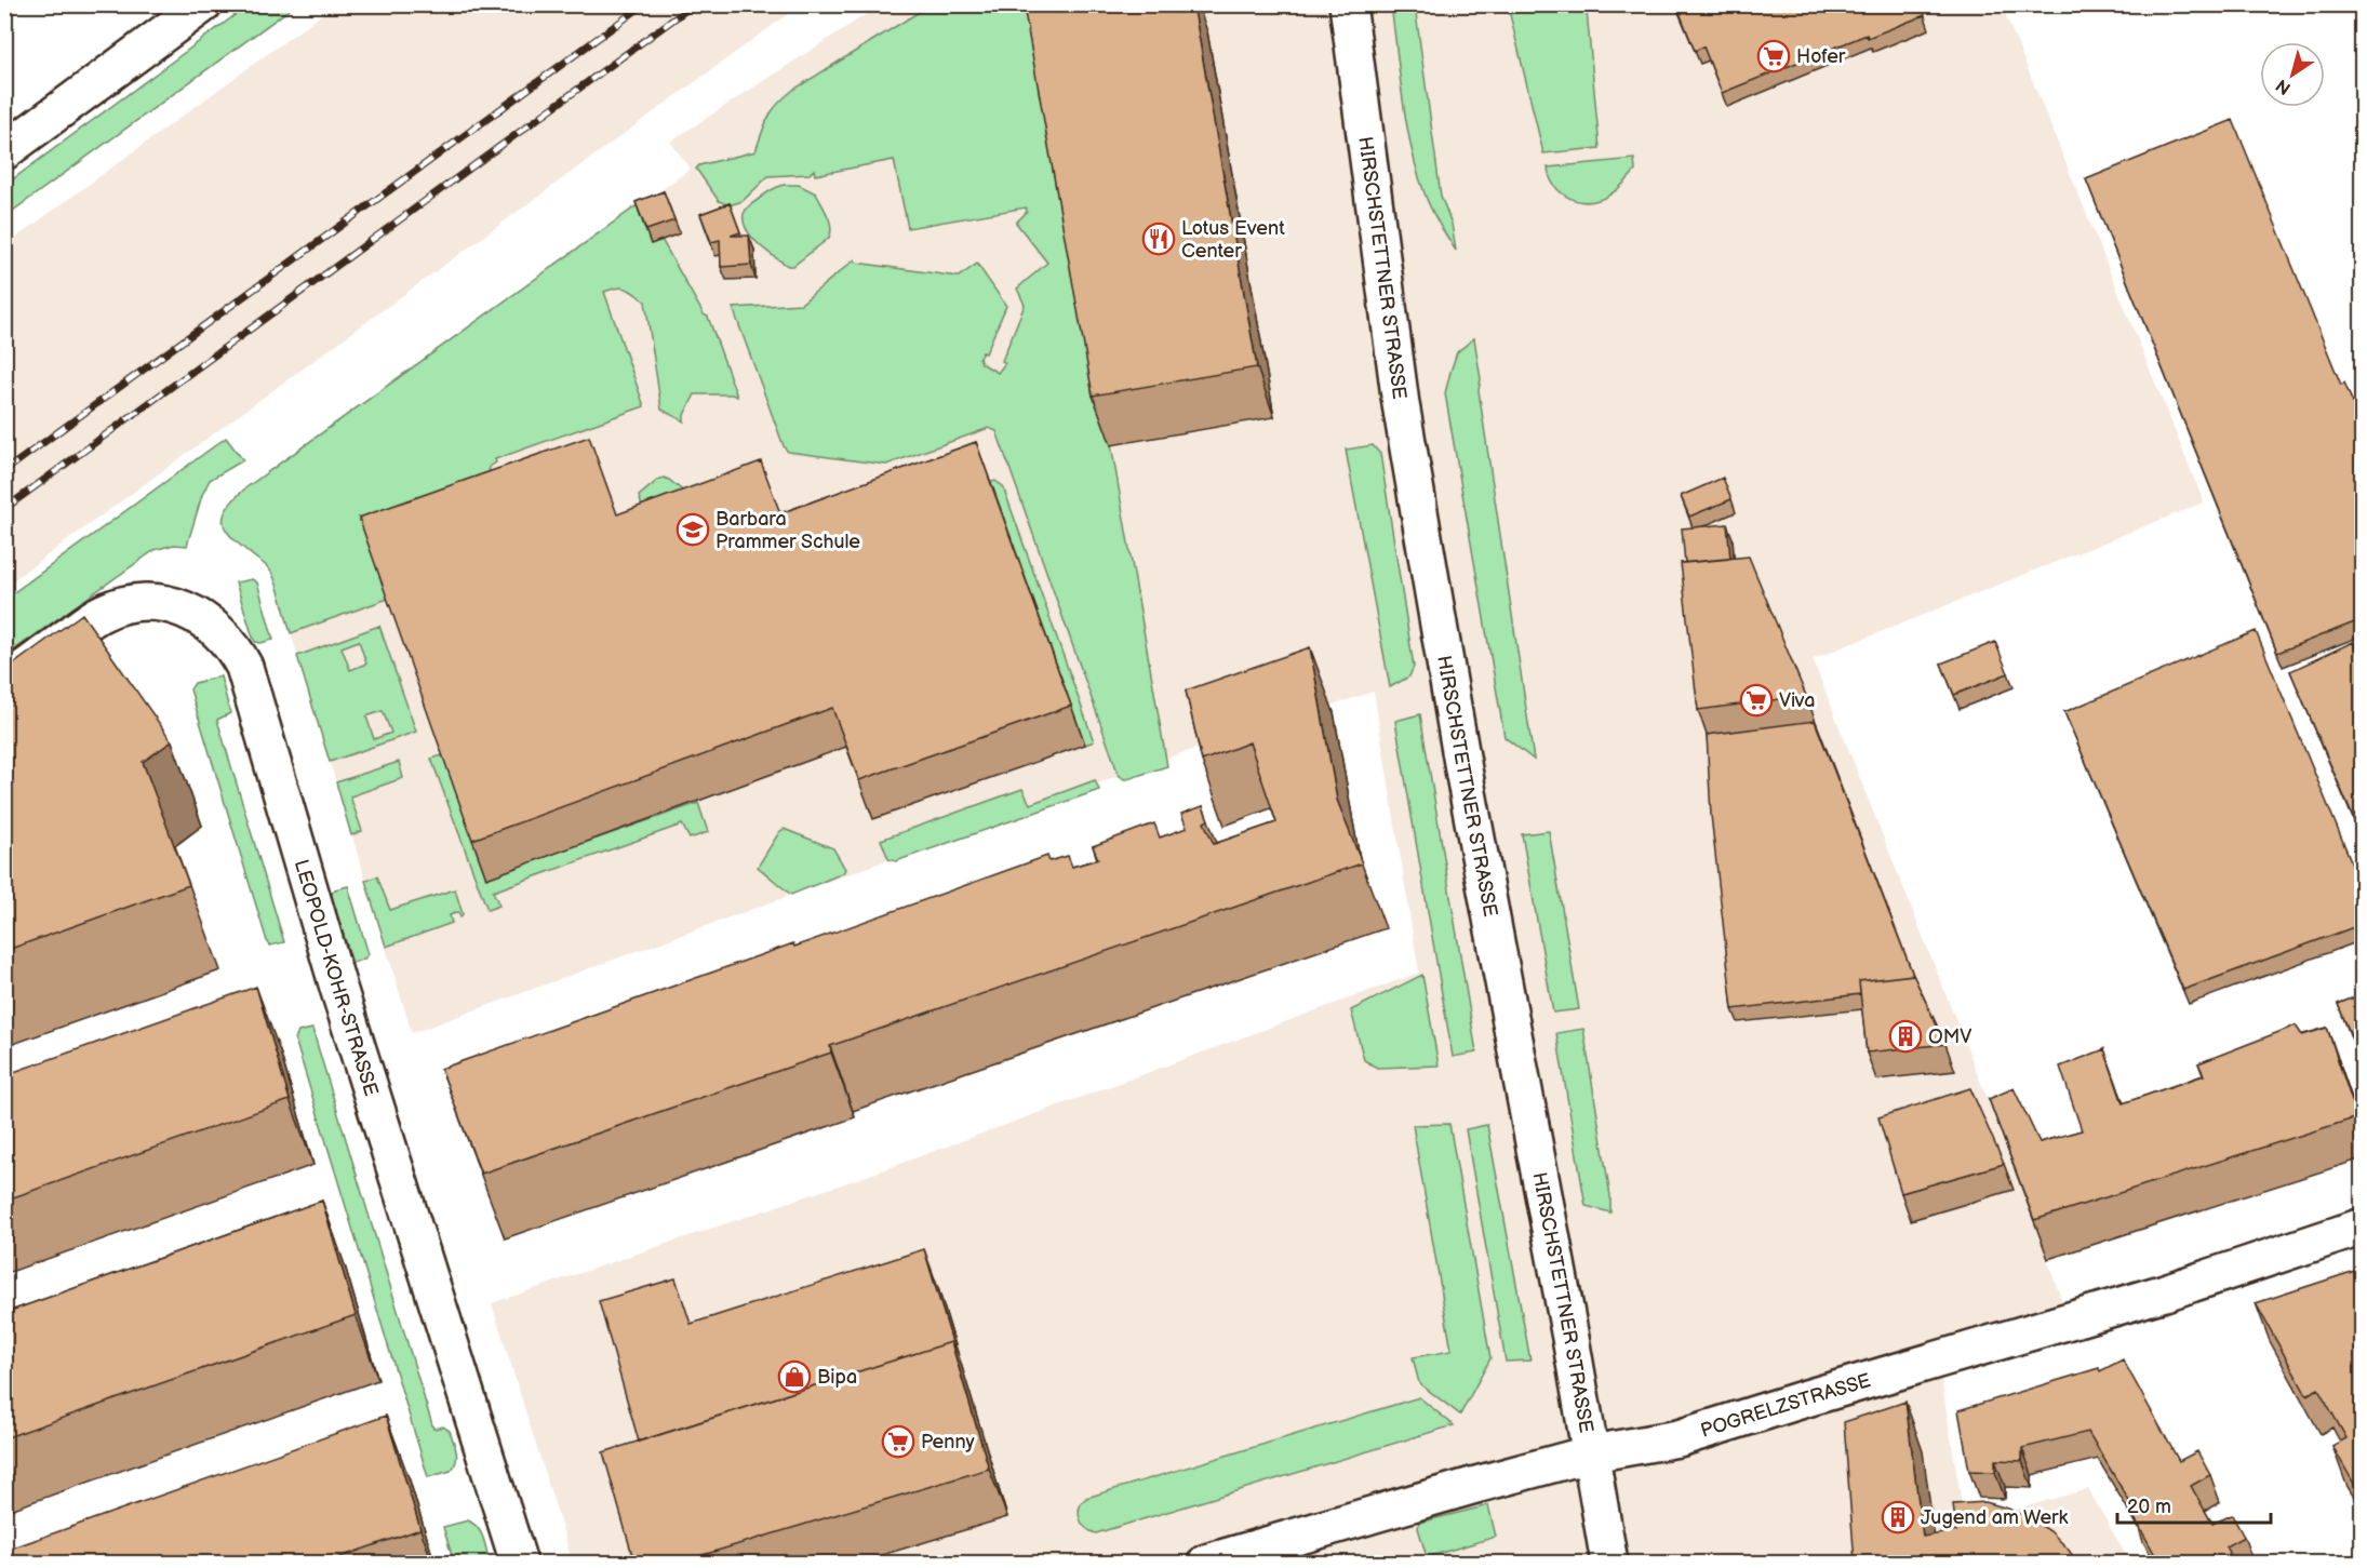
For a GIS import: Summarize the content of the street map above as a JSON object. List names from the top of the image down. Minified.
{"streets":{"street":["HIRSCHSTETTNER STRASSE","LEOPOLD-KOHR-STRASSE","POGRELZSTRASSE"]},"crossings":[["HIRSCHSTETTNER STRASSE","POGRELZSTRASSE"]],"places":{"supermarket":["Hofer","Viva","Penny"],"restaurant":["Lotus Event Center"],"school or university":["Barbara Prammer Schule"],"building":["OMV","Jugend am Werk"],"shop":["Bipa"]},"scale_bar":"20 m","north":"bottom left"}
